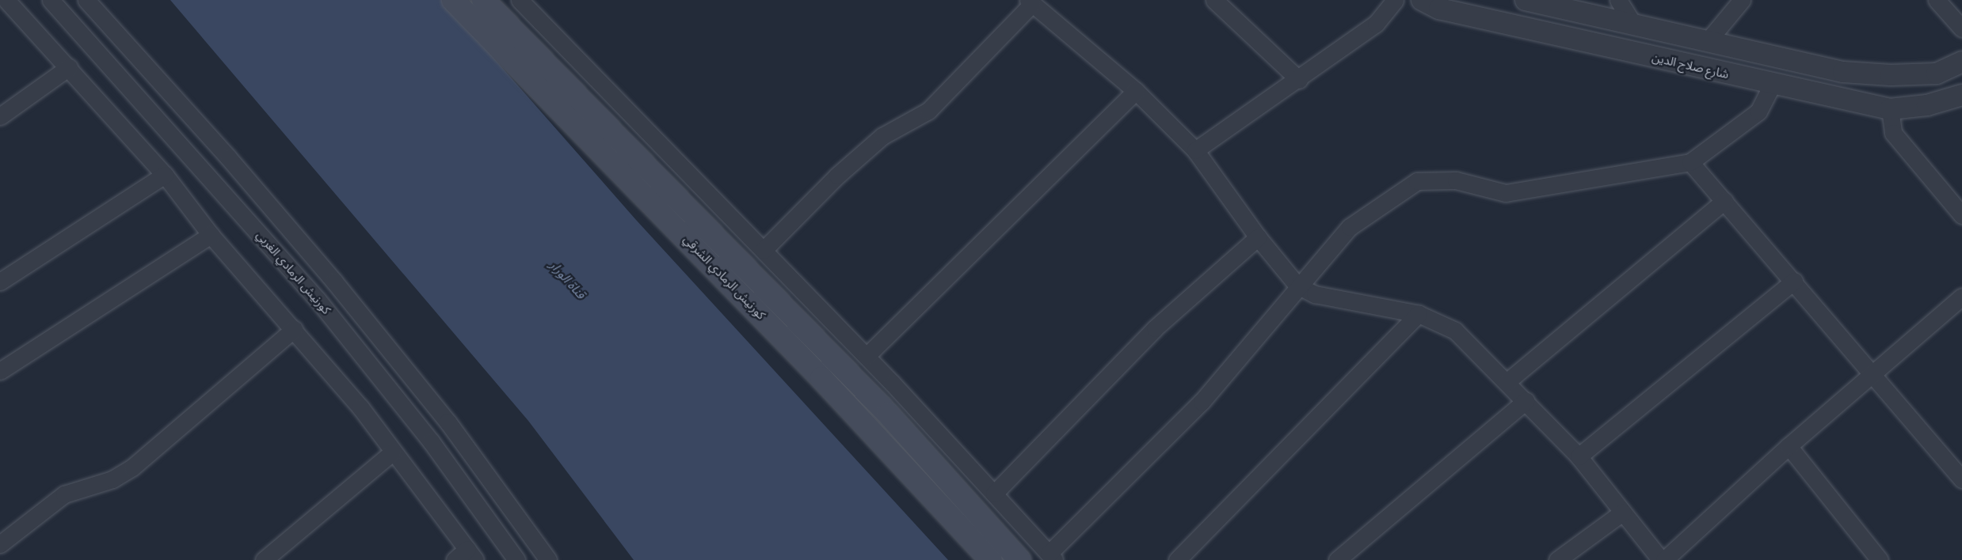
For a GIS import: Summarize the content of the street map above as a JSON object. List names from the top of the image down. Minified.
{"streets":{"main road":["كورنيش الرمادي الشرقي"],"street":["شارع صلاح الدين","كورنيش الرمادي الغربي"]},"water":["قناة الورار"]}
